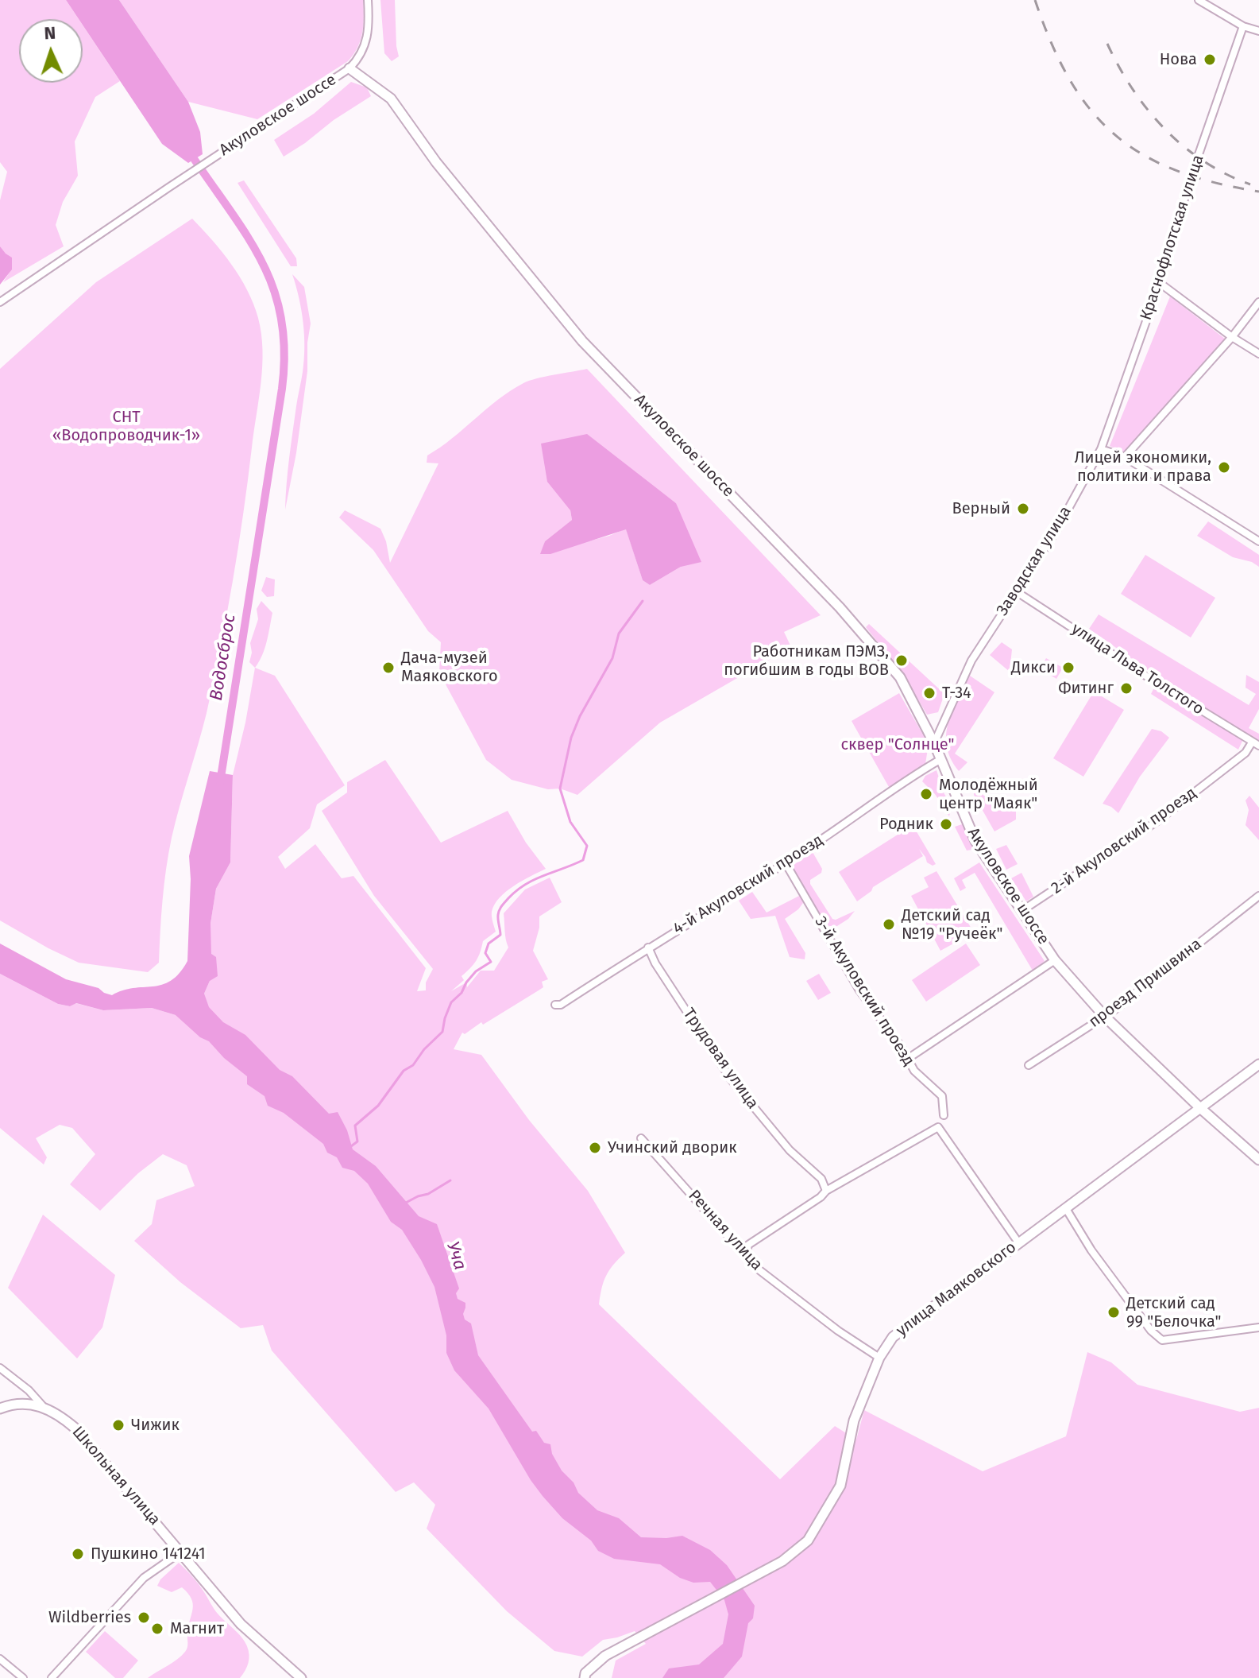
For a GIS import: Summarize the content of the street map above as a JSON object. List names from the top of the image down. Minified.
{"streets":{"street":["Акуловское шоссе","Краснофлотская улица","Заводская улица","улица Льва Толстого","2-й Акуловский проезд","4-й Акуловский проезд","проезд Пришвина","3-й Акуловский проезд","Трудовая улица","Речная улица","улица Маяковского","Школьная улица"]},"crossings":[["Акуловское шоссе","Заводская улица"],["Акуловское шоссе","2-й Акуловский проезд"],["Акуловское шоссе","4-й Акуловский проезд"],["Акуловское шоссе","проезд Пришвина"],["Акуловское шоссе","улица Маяковского"],["Краснофлотская улица","Заводская улица"],["Заводская улица","улица Льва Толстого"],["улица Льва Толстого","2-й Акуловский проезд"],["4-й Акуловский проезд","3-й Акуловский проезд"],["4-й Акуловский проезд","Трудовая улица"],["Речная улица","улица Маяковского"]],"water":["Водосброс","Уча"],"parks":["СНТ «Водопроводчик-1»","сквер \"Солнце\""],"places":["Нова","Лицей экономики, политики и права","Верный","Работникам ПЭМЗ, погибшим в годы ВОВ","Дача-музей Маяковского","Дикси","Фитинг","Т-34","Молодёжный центр \"Маяк\"","Родник","Детский сад №19 \"Ручеёк\"","Учинский дворик","Детский сад 99 \"Белочка\"","Чижик","Пушкино 141241","Wildberries","Магнит"],"north":"top"}
